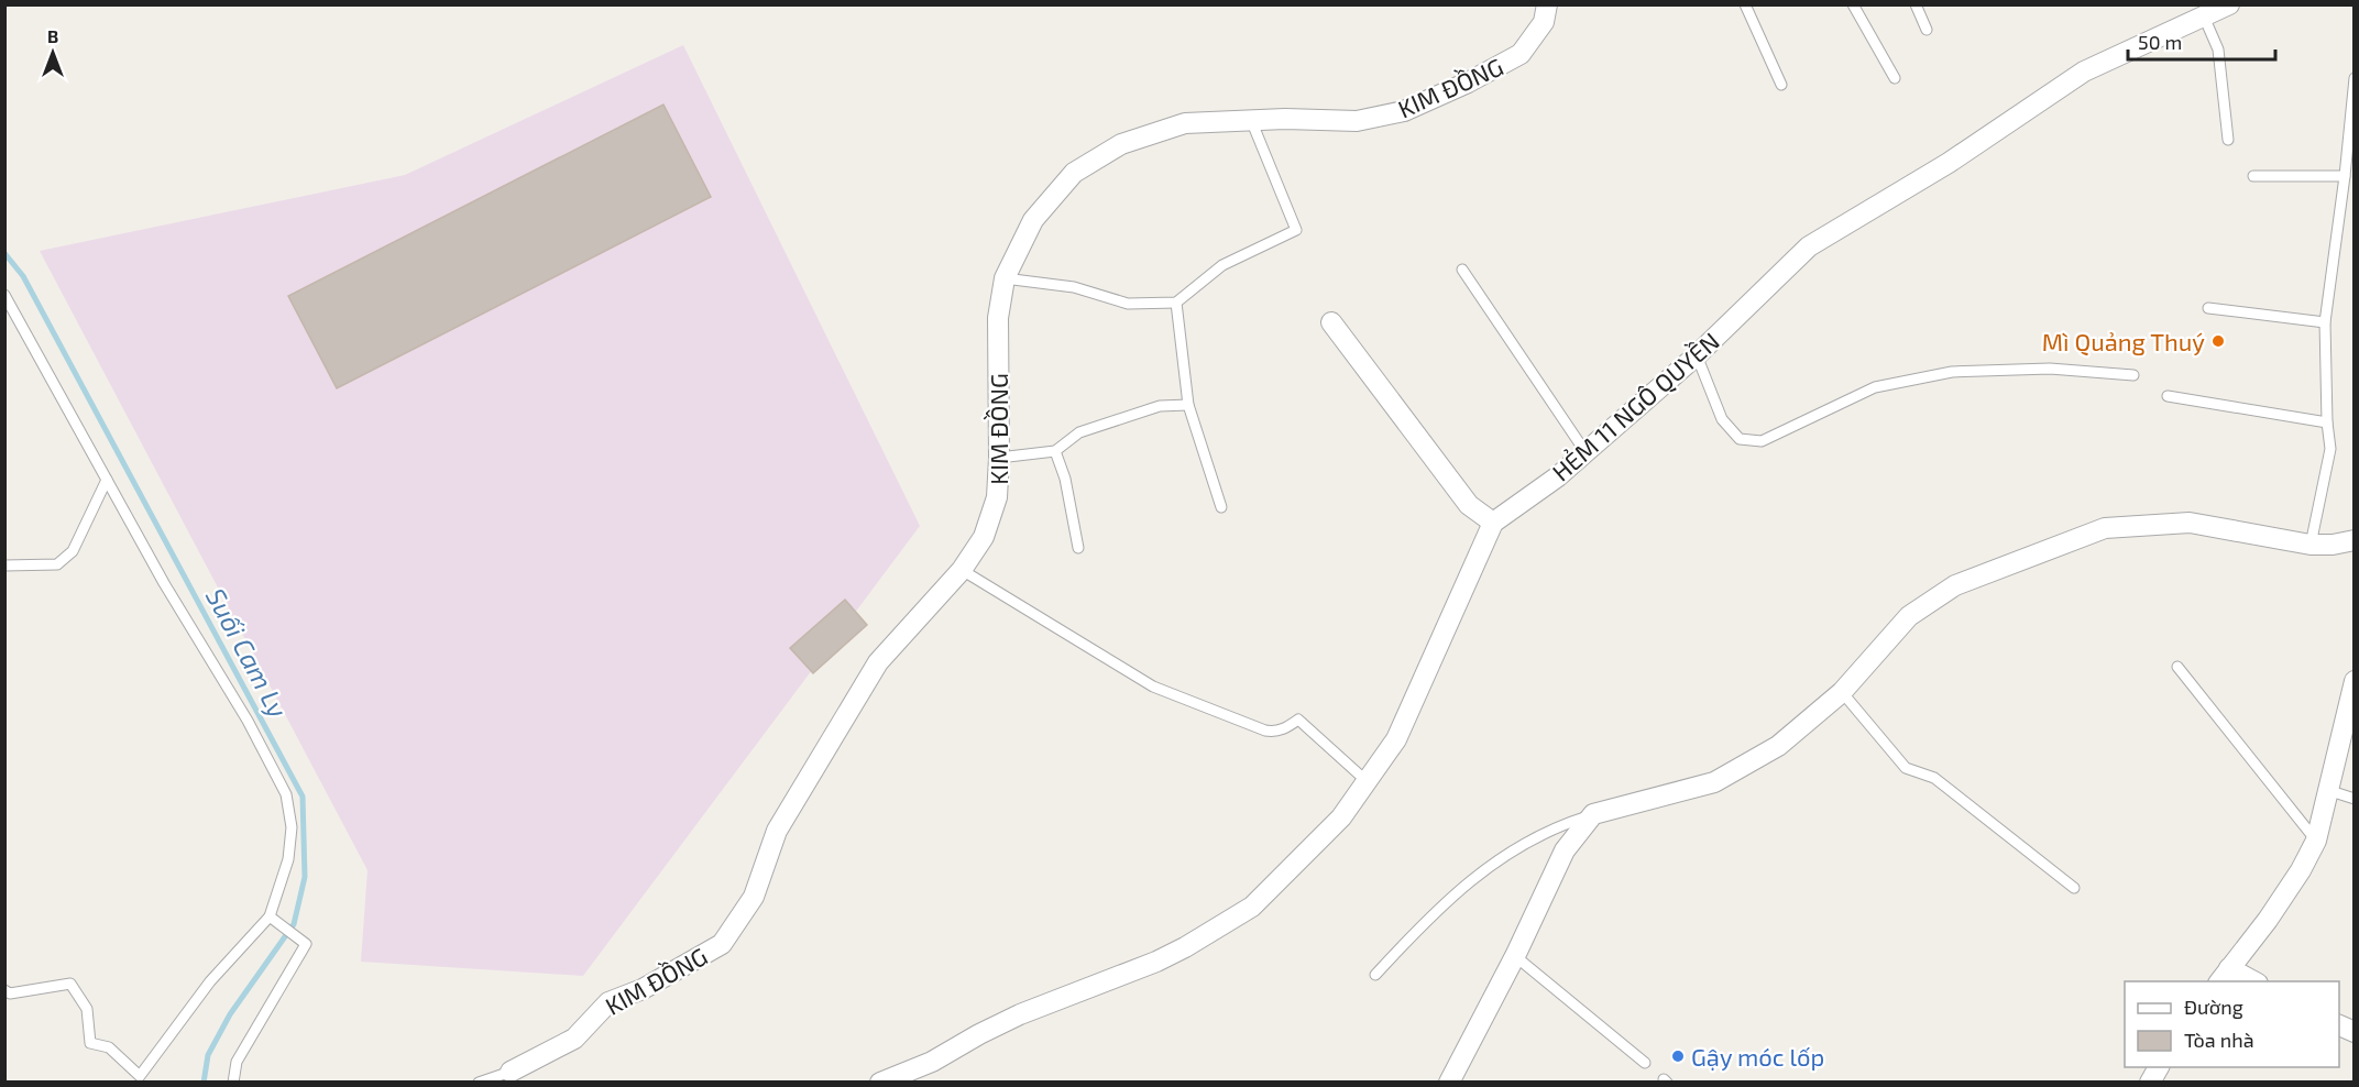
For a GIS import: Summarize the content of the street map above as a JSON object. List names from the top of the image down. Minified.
{"streets":{"street":["KIM ĐỒNG","HẺM 11 NGÔ QUYỀN"]},"water":["Suối Cam Ly"],"places":["Mì Quảng Thuý","Gậy móc lốp"],"legend":["Đường","Tòa nhà"],"scale_bar":"50 m","north":"top"}
